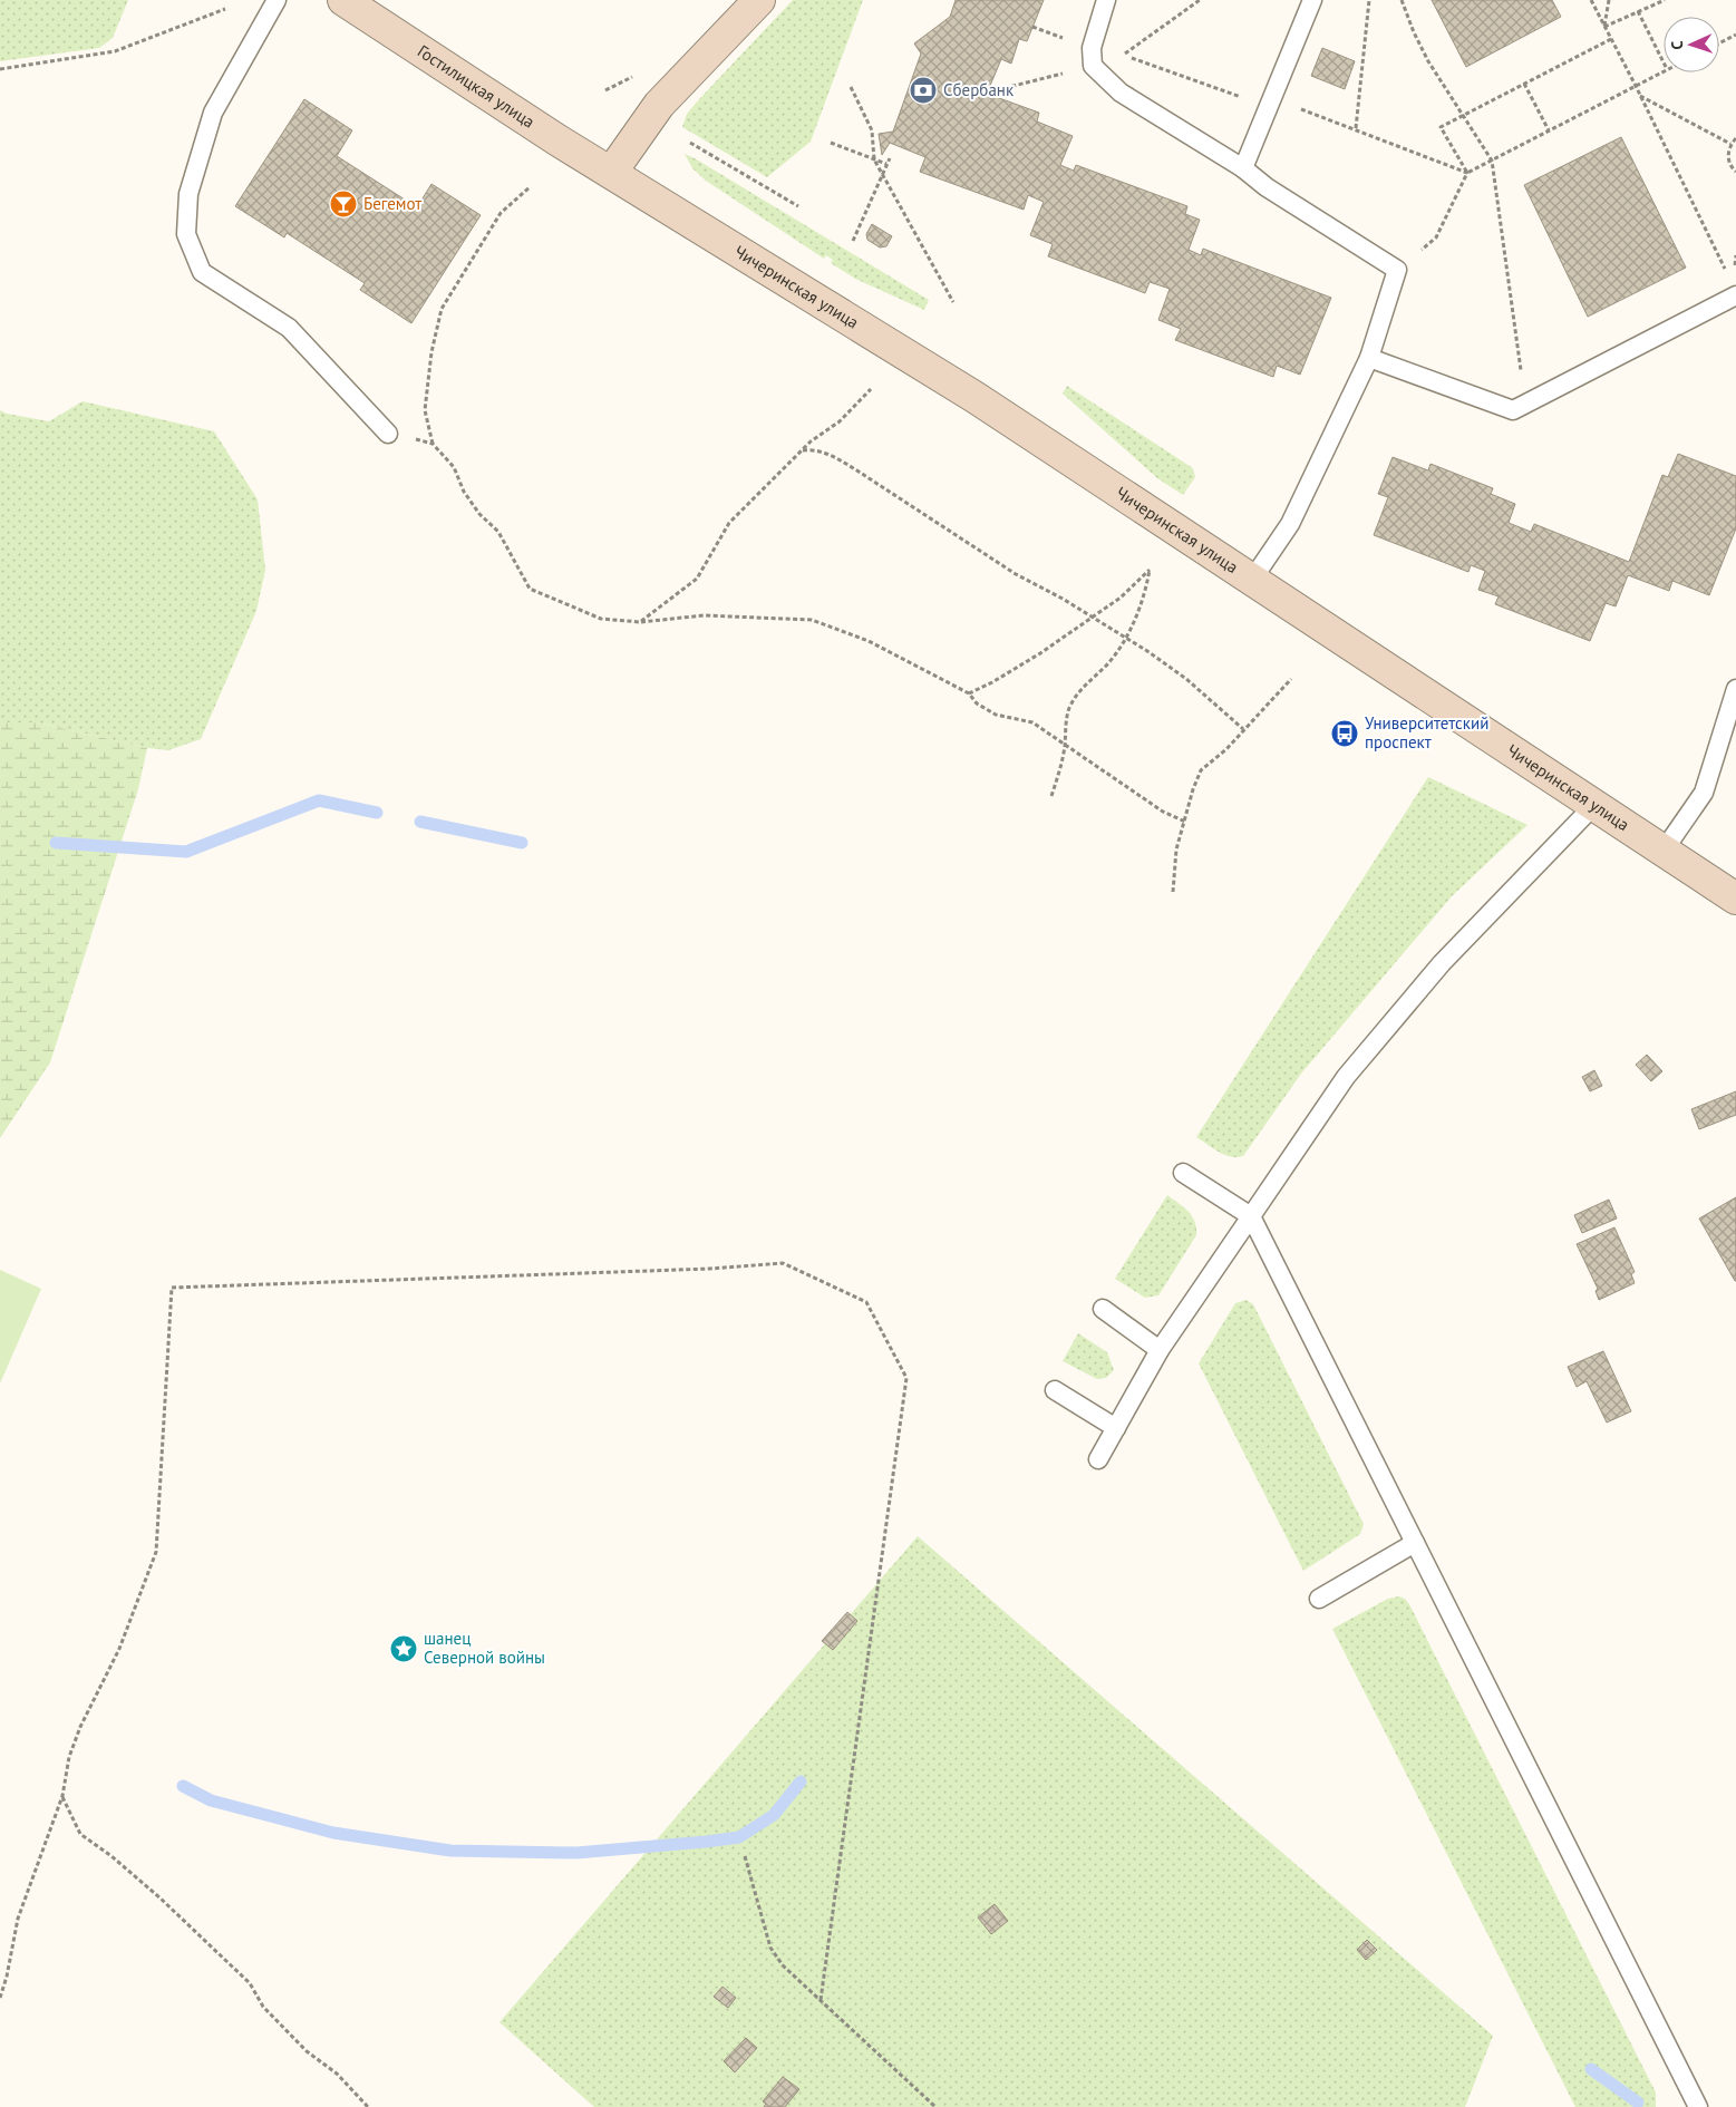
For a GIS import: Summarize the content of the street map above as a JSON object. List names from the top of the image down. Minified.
{"streets":{"main road":["Гостилицкая улица","Чичеринская улица"]},"crossings":[["Гостилицкая улица","Чичеринская улица"]],"places":{"bank":["Сбербанк"],"bar":["Бегемот"],"bus stop":["Университетский проспект"],"place":["шанец Северной войны"]},"north":"left"}
